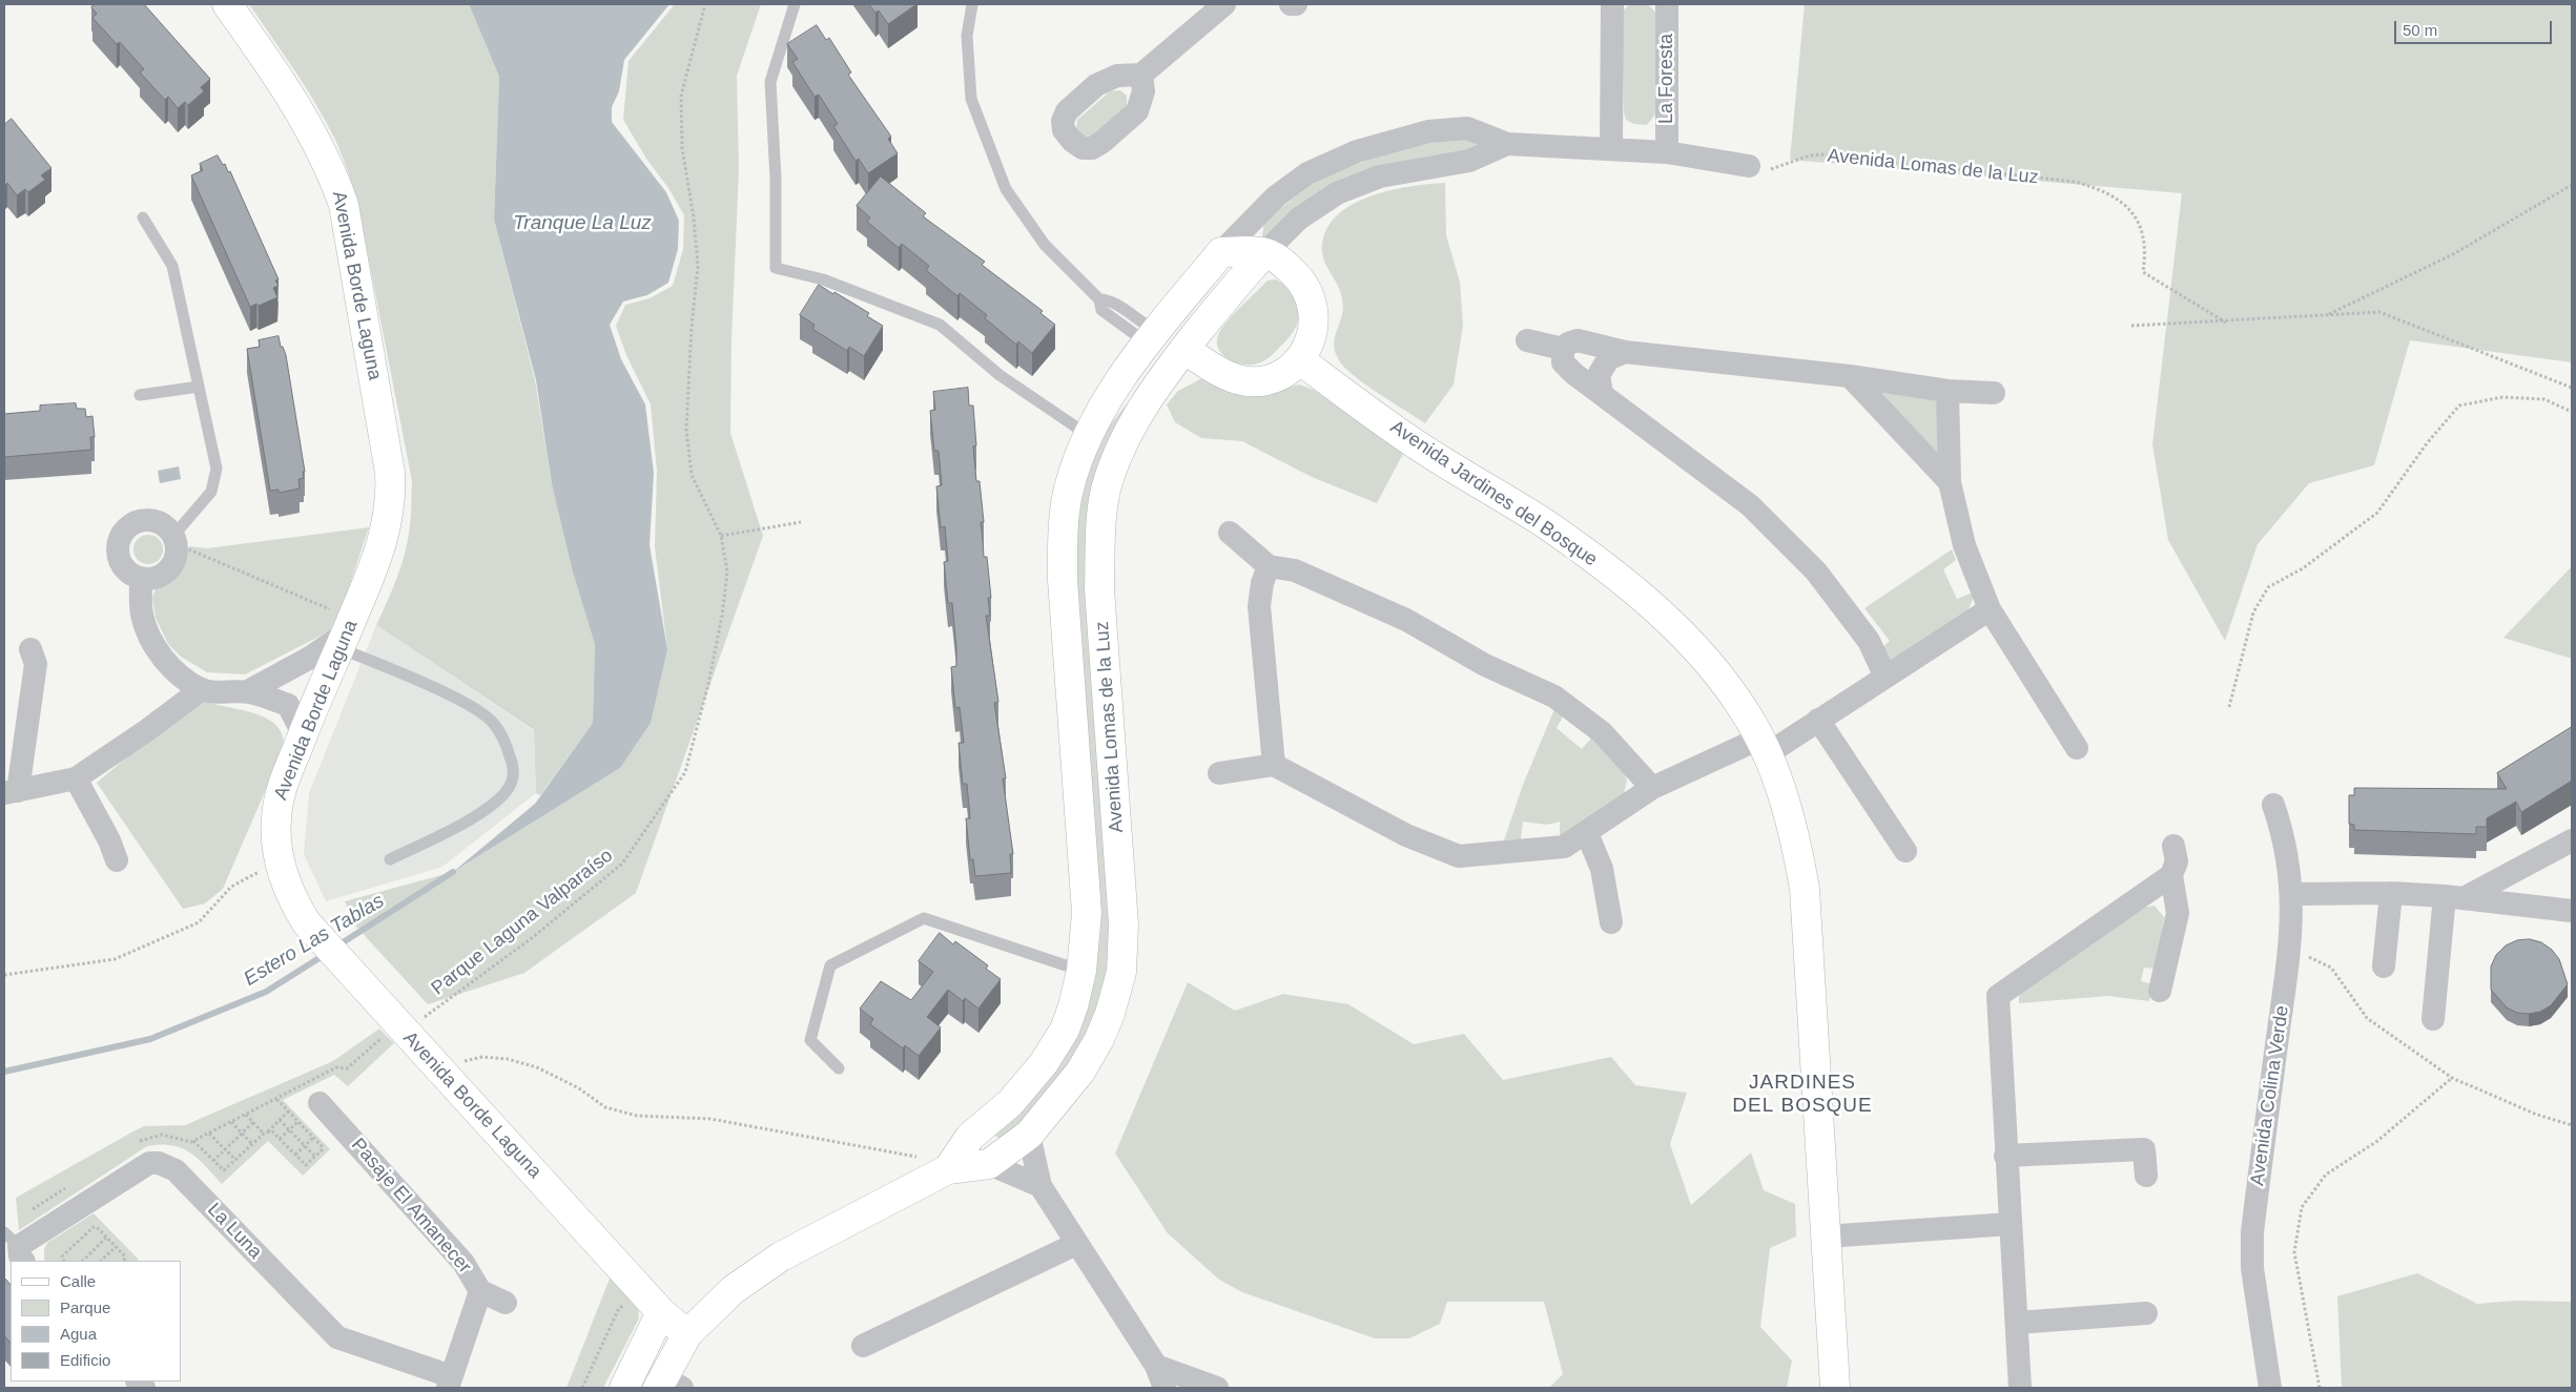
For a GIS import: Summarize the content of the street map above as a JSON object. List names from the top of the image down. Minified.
{"streets":{"street":["La Foresta","Avenida Lomas de la Luz","Avenida Borde Laguna","Avenida Jardines del Bosque","Avenida Colina Verde","Pasaje El Amanecer","La Luna"],"path":["Parque Laguna Valparaíso"]},"crossings":[["La Foresta","Avenida Lomas de la Luz"],["Avenida Lomas de la Luz","Avenida Borde Laguna"],["Avenida Borde Laguna","Parque Laguna Valparaíso"]],"districts":["JARDINES DEL BOSQUE"],"water":["Tranque La Luz","Estero Las Tablas"],"legend":["Calle","Parque","Agua","Edificio"],"scale_bar":"50 m"}
